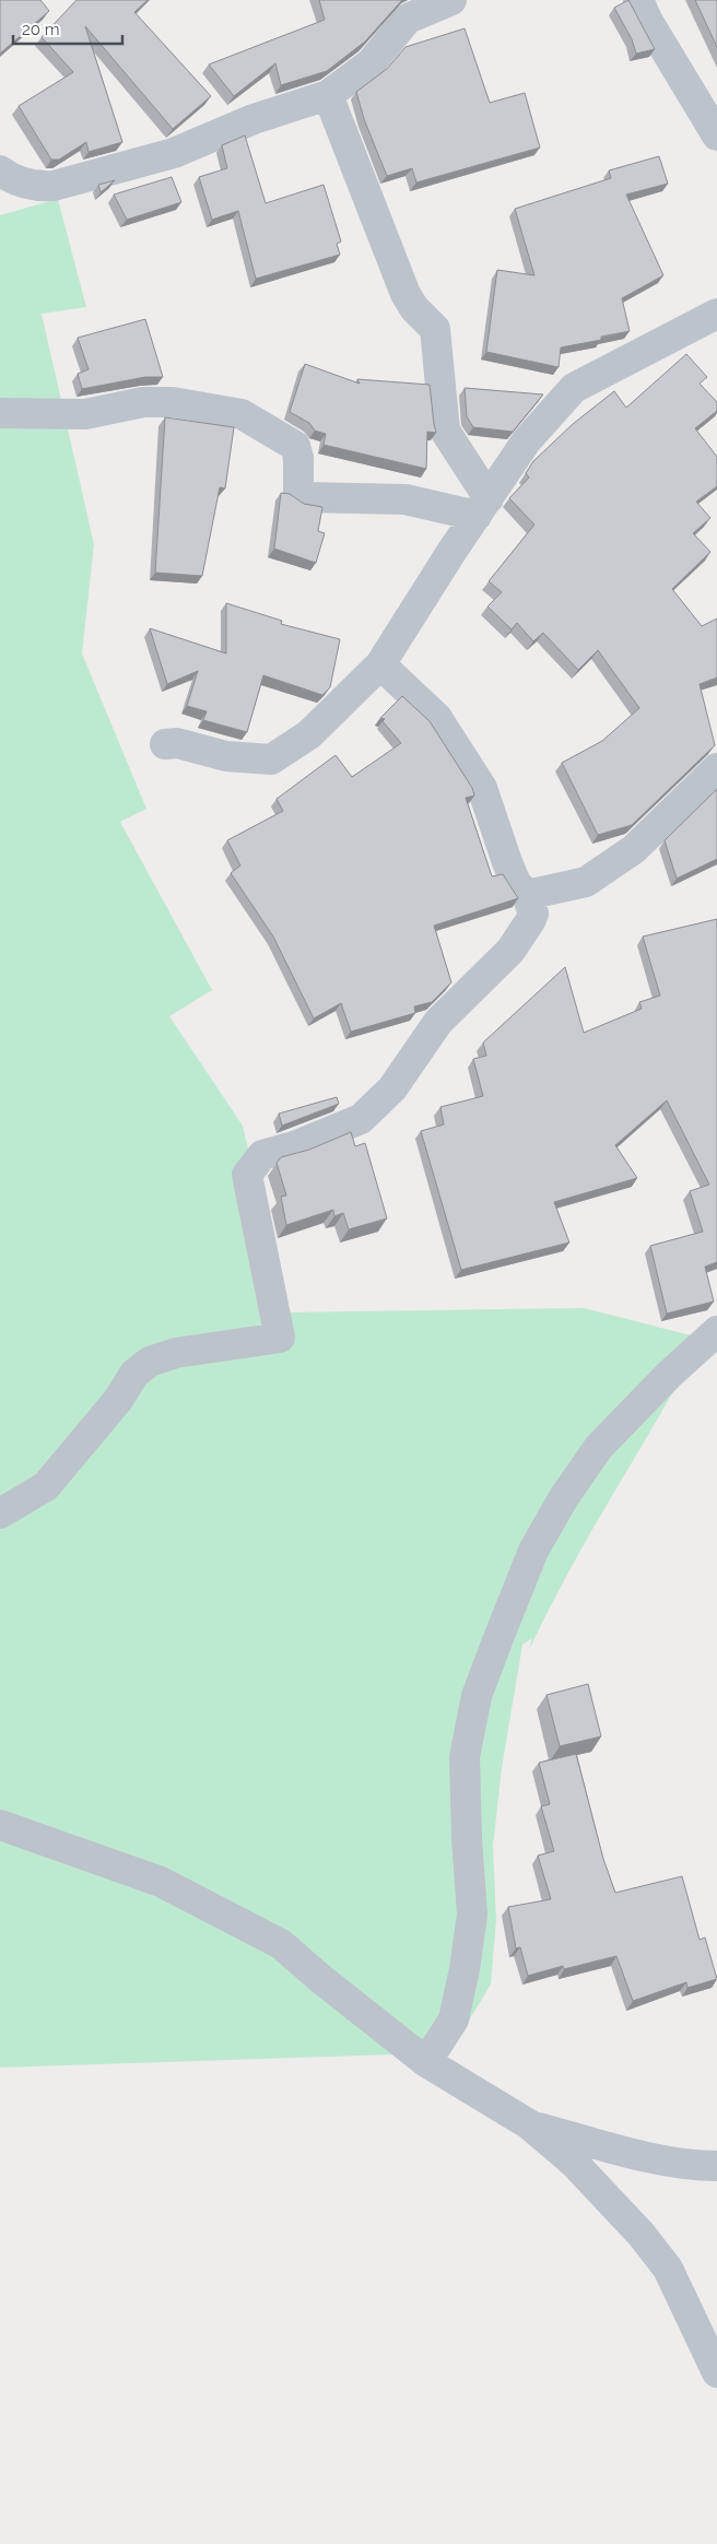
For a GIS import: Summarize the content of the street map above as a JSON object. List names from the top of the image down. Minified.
{"scale_bar":"20 m"}
